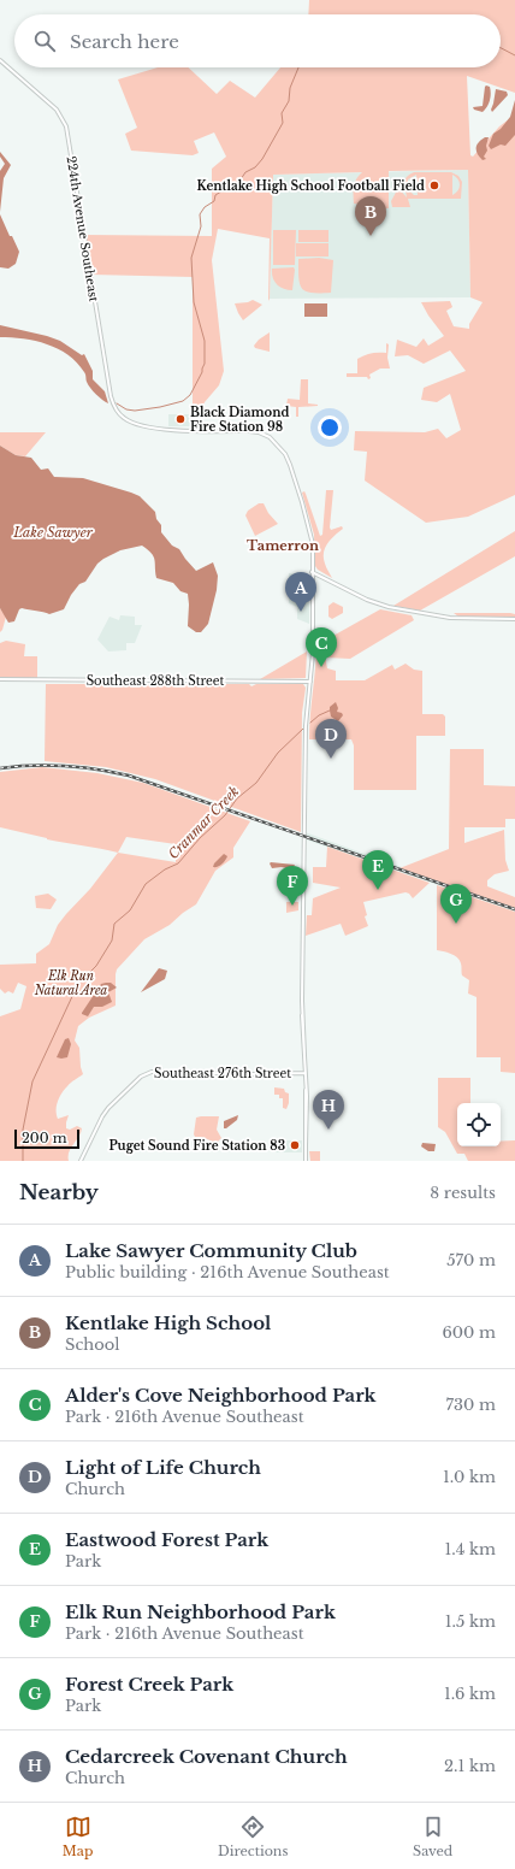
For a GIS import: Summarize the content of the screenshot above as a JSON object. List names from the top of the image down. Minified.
{"streets":{"street":["224th Avenue Southeast","Southeast 288th Street","Southeast 276th Street"]},"districts":["Tamerron"],"water":["Lake Sawyer","Cranmar Creek"],"parks":["Elk Run Natural Area"],"places":["Kentlake High School Football Field","Black Diamond Fire Station 98","Puget Sound Fire Station 83"],"scale_bar":"200 m","page":{"search":"Search here","pins":["B","A","C","D","E","F","G","H"],"scale":"200 m","heading":["Nearby","8 results"],"list":[{"mark":"A","name":"Lake Sawyer Community Club","note":"Public building · 216th Avenue Southeast","value":"570 m"},{"mark":"B","name":"Kentlake High School","note":"School","value":"600 m"},{"mark":"C","name":"Alder's Cove Neighborhood Park","note":"Park · 216th Avenue Southeast","value":"730 m"},{"mark":"D","name":"Light of Life Church","note":"Church","value":"1.0 km"},{"mark":"E","name":"Eastwood Forest Park","note":"Park","value":"1.4 km"},{"mark":"F","name":"Elk Run Neighborhood Park","note":"Park · 216th Avenue Southeast","value":"1.5 km"},{"mark":"G","name":"Forest Creek Park","note":"Park","value":"1.6 km"},{"mark":"H","name":"Cedarcreek Covenant Church","note":"Church","value":"2.1 km"}],"nav":["Map","Directions","Saved"]}}
